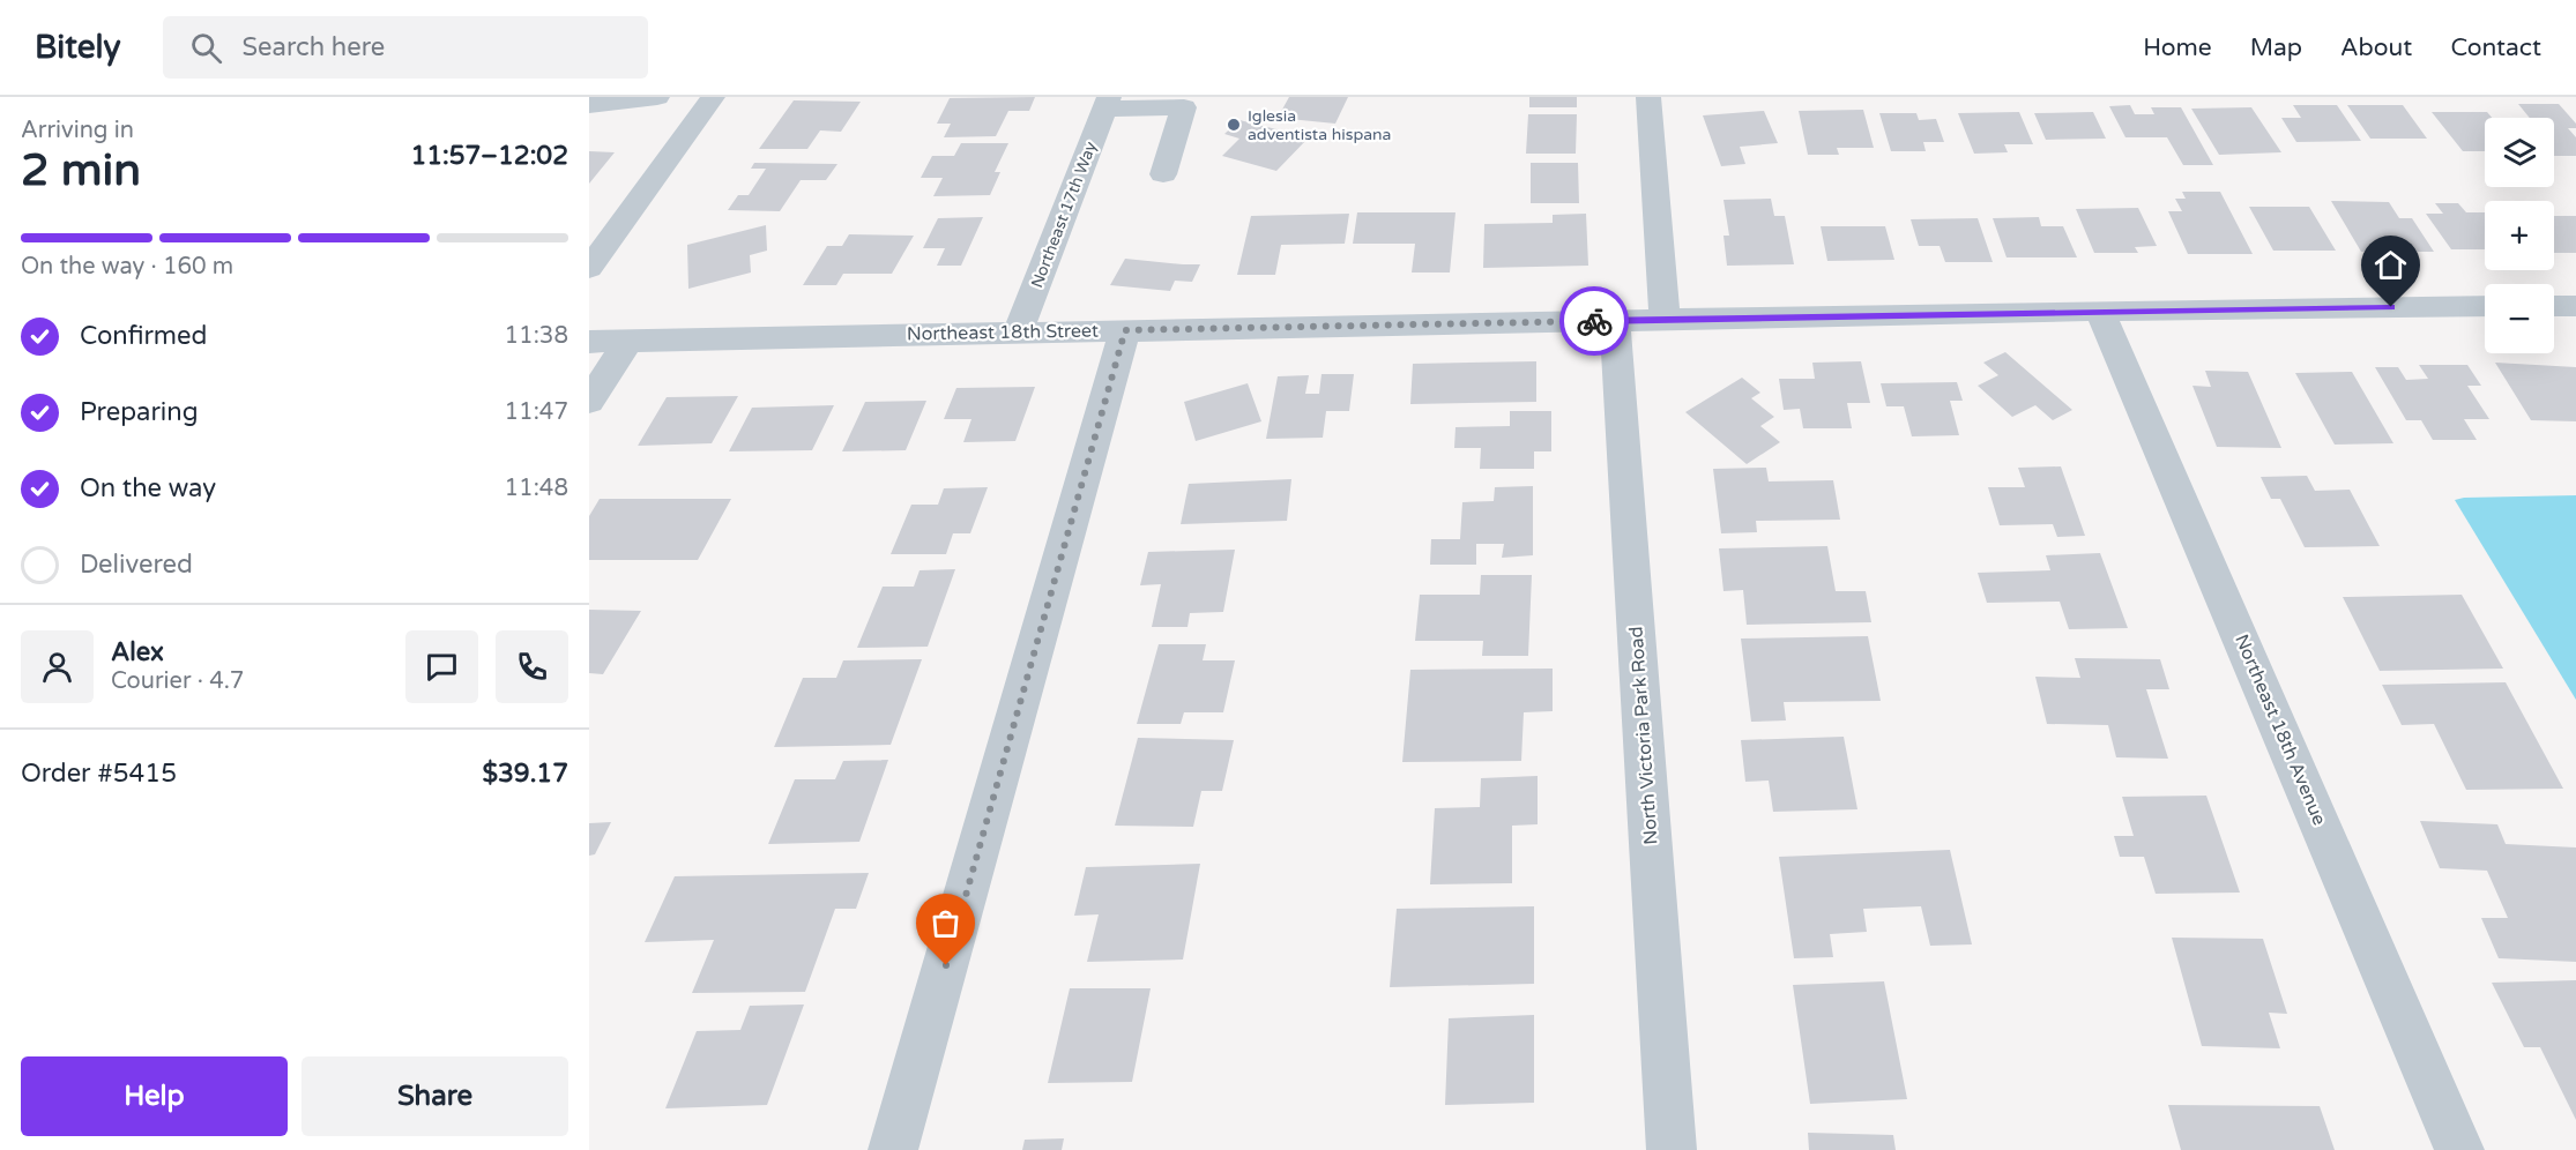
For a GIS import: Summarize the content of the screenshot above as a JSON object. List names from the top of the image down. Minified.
{"streets":{"street":["Northeast 17th Way","Northeast 18th Street","Northeast 18th Avenue","North Victoria Park Road"]},"crossings":[["Northeast 17th Way","Northeast 18th Street"],["Northeast 18th Street","Northeast 18th Avenue"],["Northeast 18th Street","North Victoria Park Road"]],"places":["Iglesia adventista hispana"],"page":{"header":"Bitely","search":"Search here","nav":["Home","Map","About","Contact"],"heading":["2 min","Arriving in","11:57–12:02"],"panel":["Alex","Courier · 4.7","Order #5415","$39.17"],"map_buttons":["+","−"],"bar":"On the way · 160 m","list":[["Confirmed","11:38"],["Preparing","11:47"],["On the way","11:48"],"Delivered"],"buttons":["Help","Share"]}}
